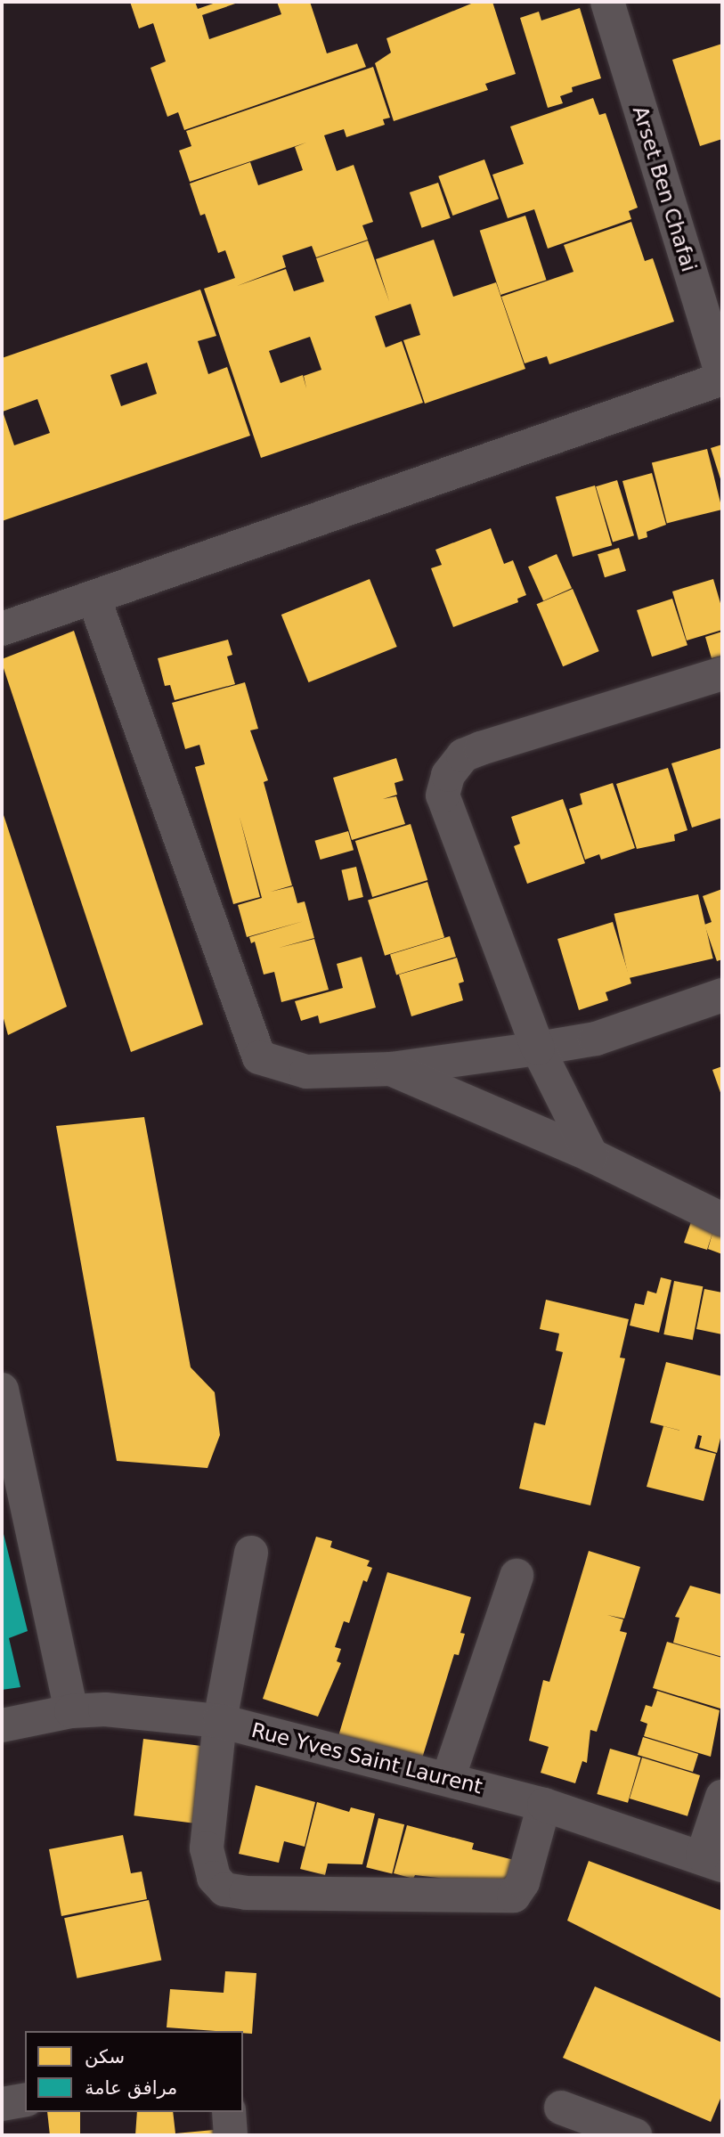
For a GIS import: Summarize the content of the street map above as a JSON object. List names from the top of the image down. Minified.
{"streets":{"street":["Arset Ben Chafai","Rue Yves Saint Laurent"]},"legend":["سكن","مرافق عامة"]}
